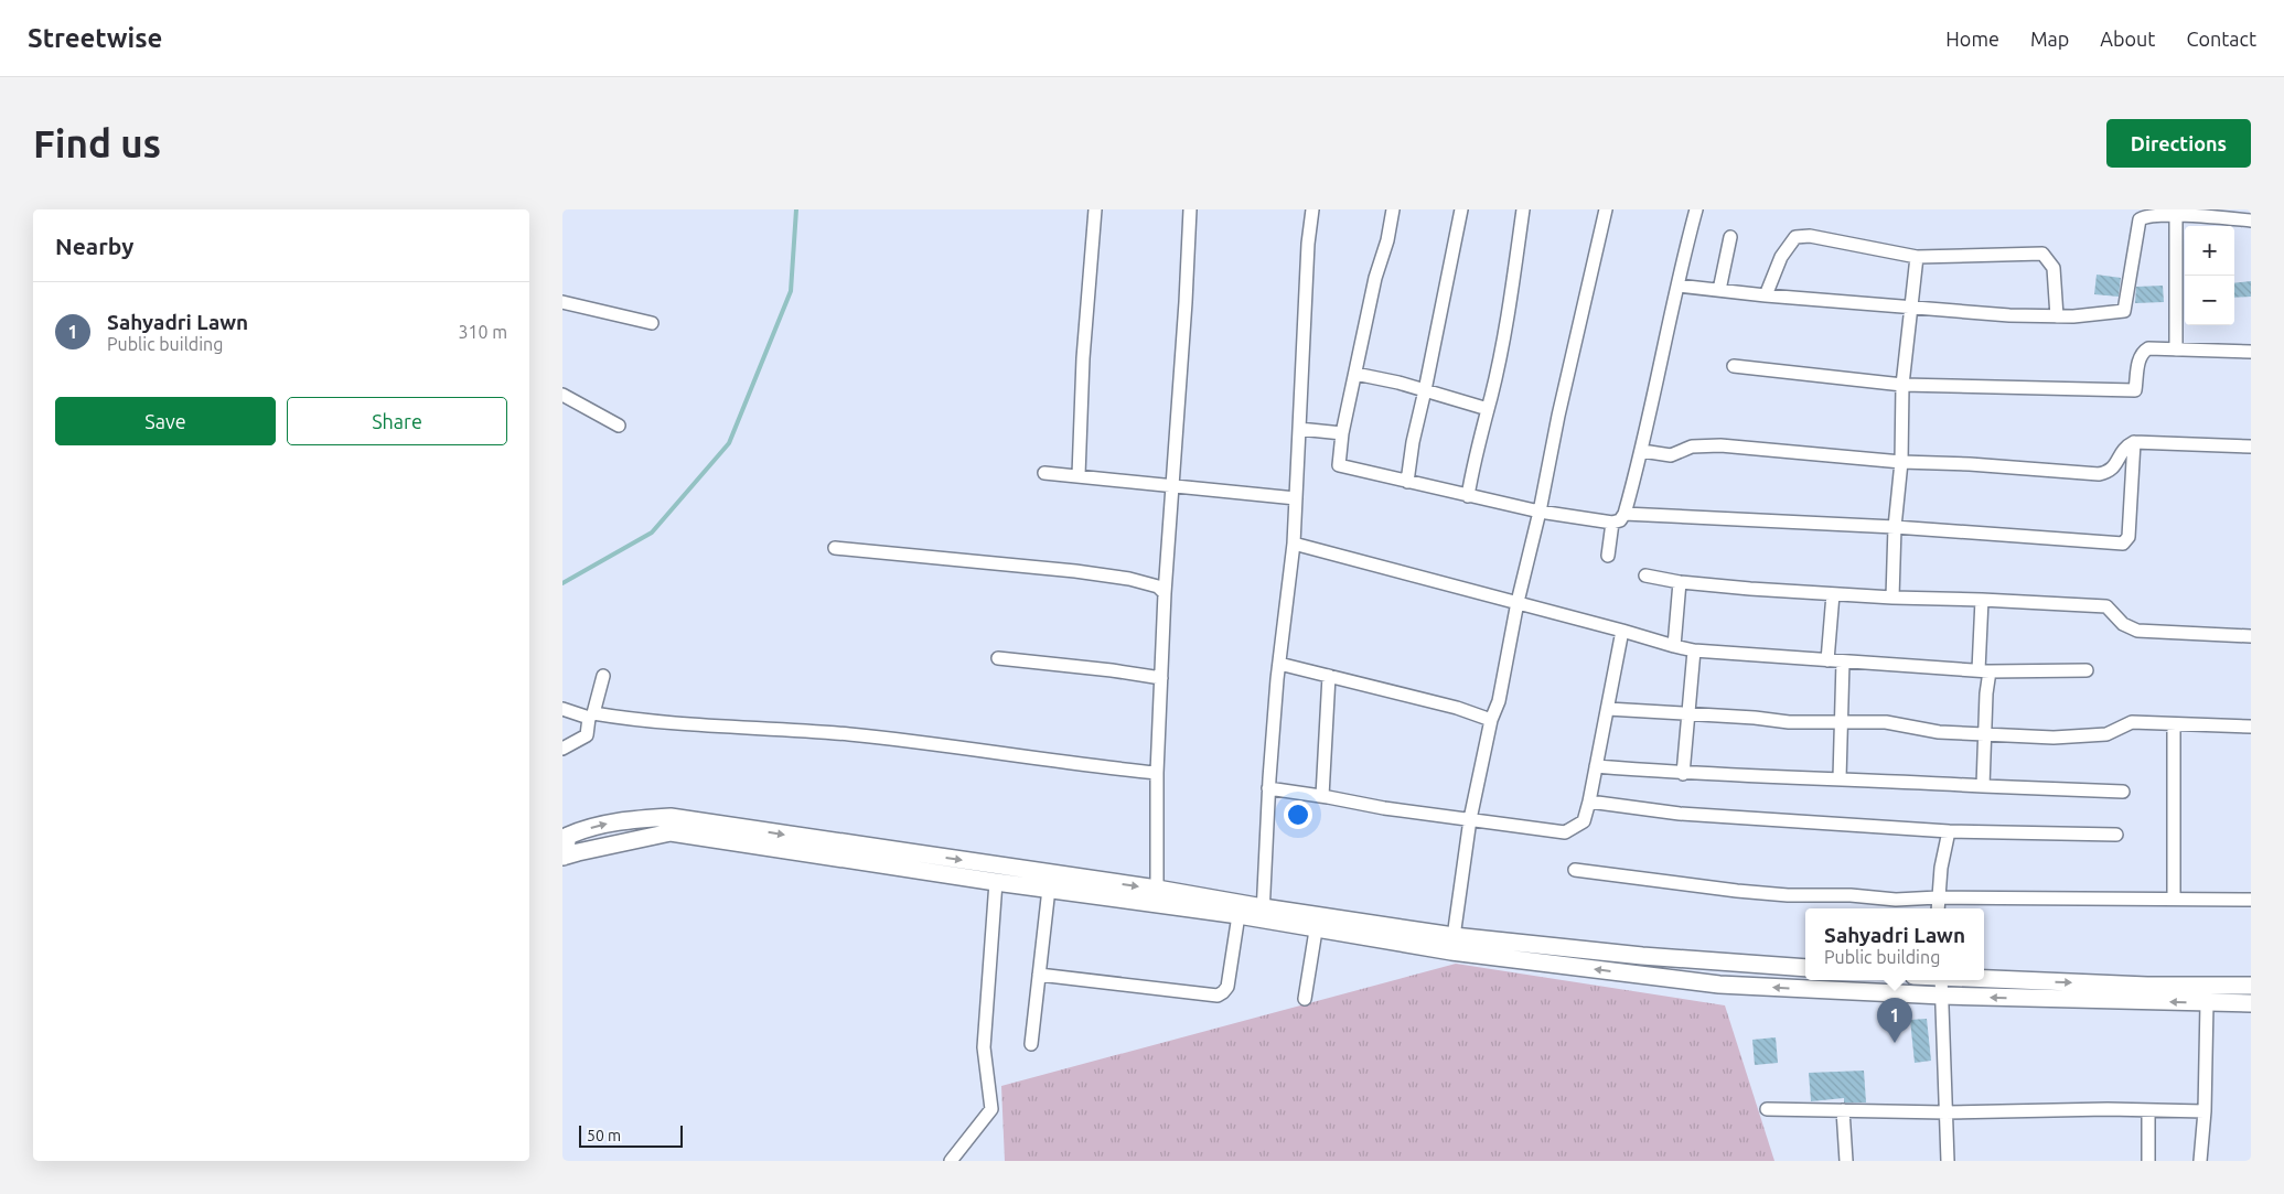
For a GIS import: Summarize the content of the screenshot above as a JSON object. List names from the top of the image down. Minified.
{"scale_bar":"50 m","page":{"header":"Streetwise","nav":["Home","Map","About","Contact"],"buttons":["Directions",["Save","Share"]],"title":"Find us","heading":"Nearby","map_buttons":["+","−"],"list":[{"mark":"1","name":"Sahyadri Lawn","note":"Public building","value":"310 m"}],"popup":["Sahyadri Lawn","Public building"],"pins":"1","scale":"50 m"}}
